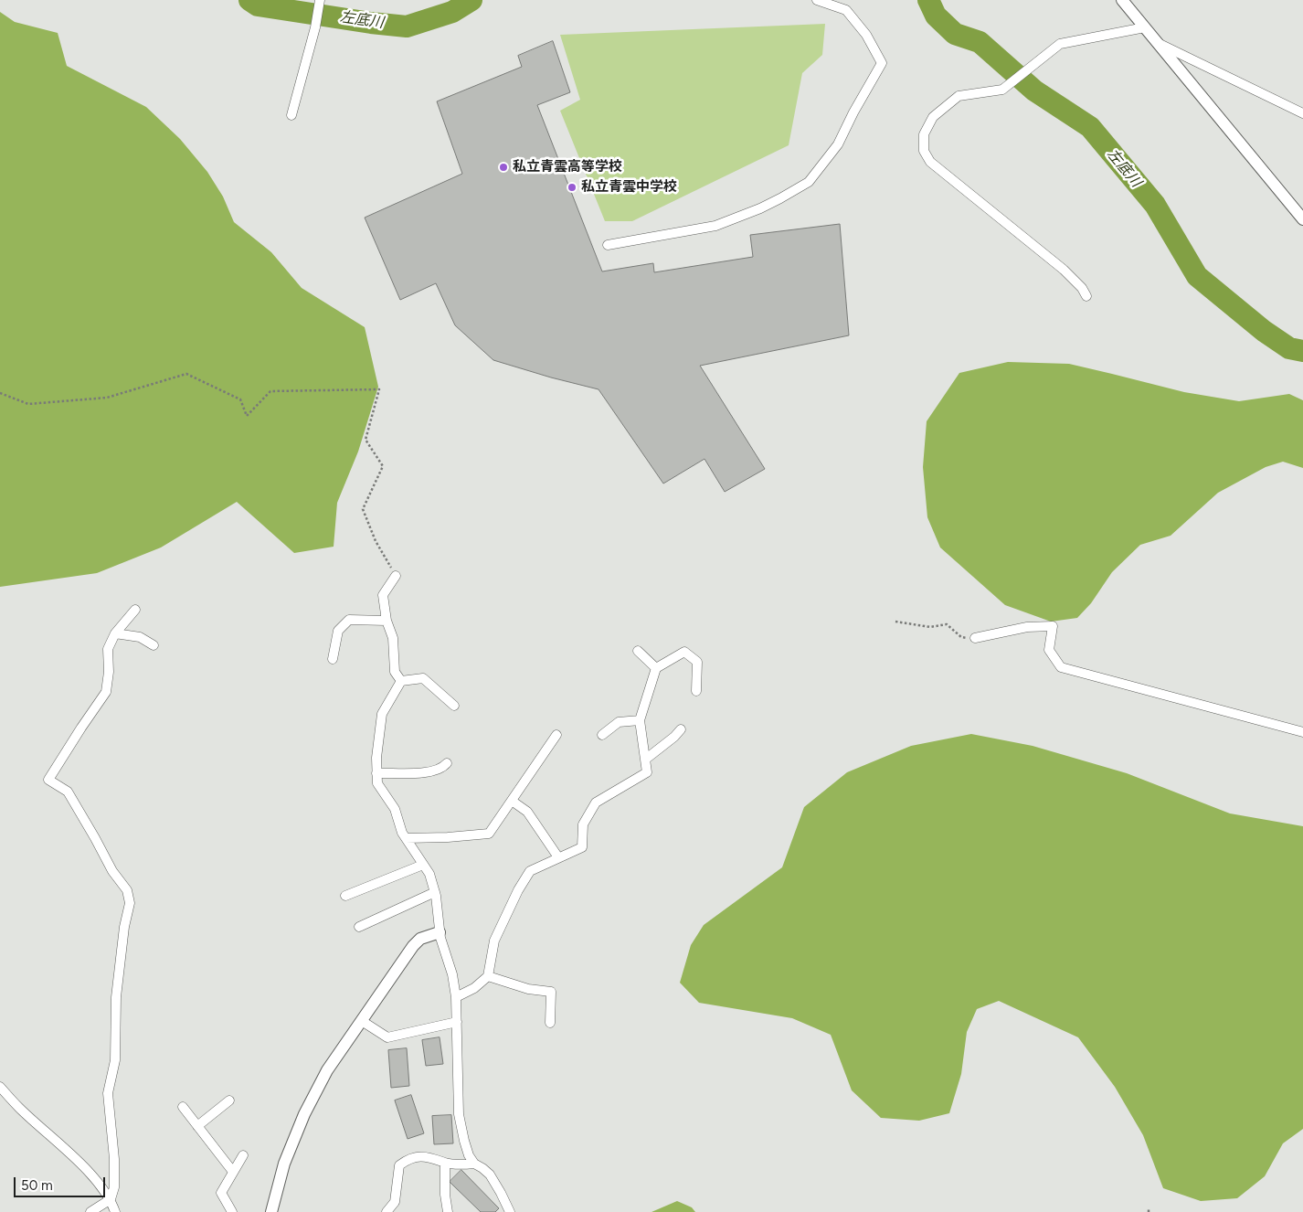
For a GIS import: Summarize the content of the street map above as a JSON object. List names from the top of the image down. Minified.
{"water":["左底川"],"places":["私立青雲高等学校","私立青雲中学校"],"scale_bar":"50 m"}
